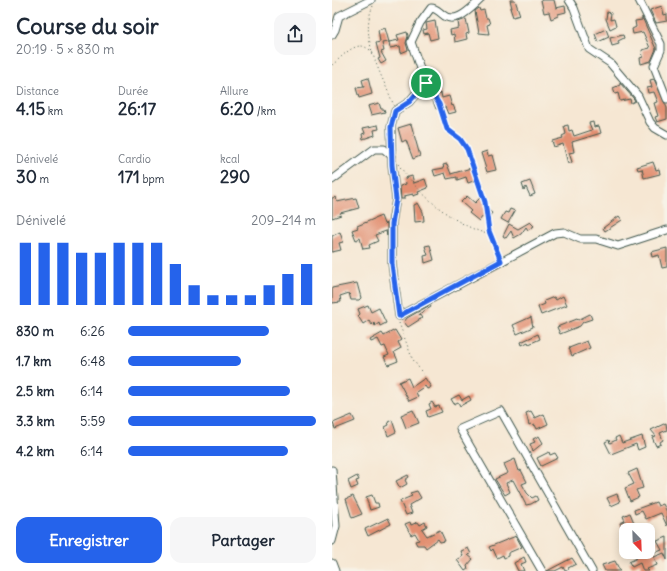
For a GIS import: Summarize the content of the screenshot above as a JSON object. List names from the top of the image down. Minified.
{"north":"bottom right","page":{"heading":["Course du soir","20:19 · 5 × 830 m"],"stats":[["Distance","4.15 km"],["Durée","26:17"],["Allure","6:20 /km"],["Dénivelé","30 m"],["Cardio","171 bpm"],["kcal","290"]],"chart":["Dénivelé","209–214 m"],"list":[{"name":"830 m","note":"6:26"},{"name":"1.7 km","note":"6:48"},{"name":"2.5 km","note":"6:14"},{"name":"3.3 km","note":"5:59"},{"name":"4.2 km","note":"6:14"}],"buttons":["Enregistrer","Partager"]}}
